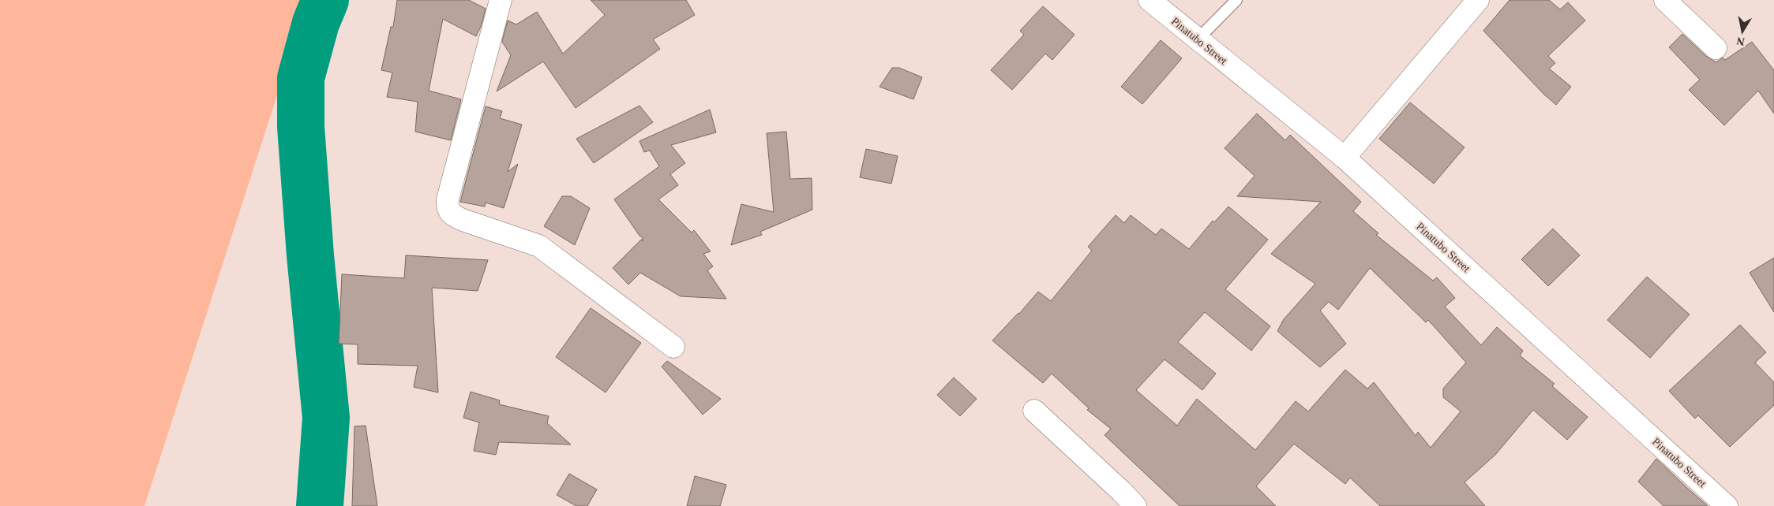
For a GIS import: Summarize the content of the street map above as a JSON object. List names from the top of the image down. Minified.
{"streets":{"street":["Pinatubo Street"]},"north":"bottom"}
